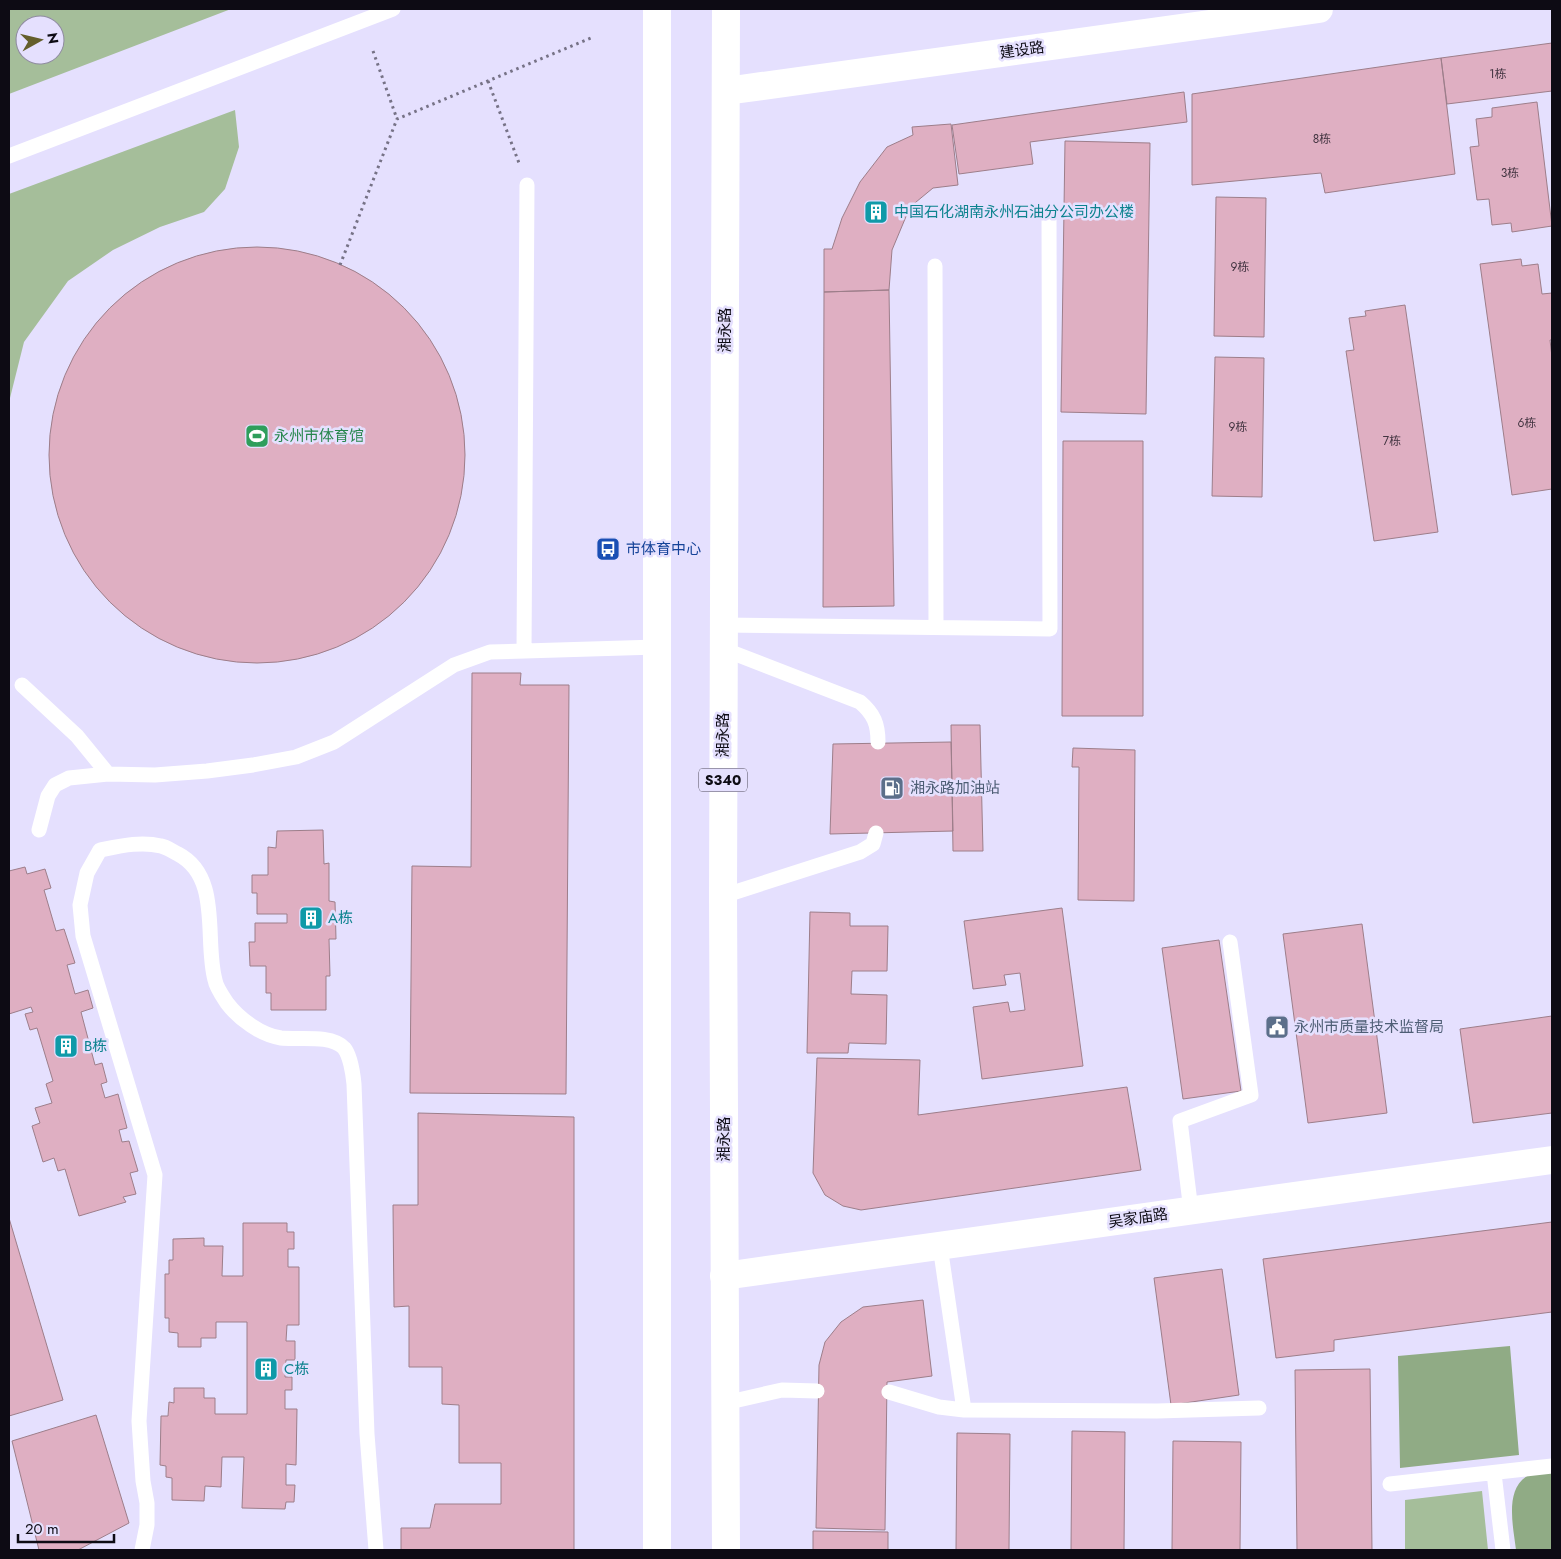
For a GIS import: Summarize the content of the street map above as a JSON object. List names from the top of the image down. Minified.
{"streets":{"main road":["建设路","湘永路","S340","吴家庙路"]},"crossings":[["建设路","湘永路"],["湘永路","吴家庙路"]],"places":{"building":["中国石化湖南永州石油分公司办公楼","A栋","B栋","C栋"],"sports":["永州市体育馆"],"bus stop":["市体育中心"],"fuel station":["湘永路加油站"],"public building":["永州市质量技术监督局"]},"house_numbers":["1栋","8栋","3栋","9栋","6栋","9栋","7栋"],"scale_bar":"20 m","north":"right"}
